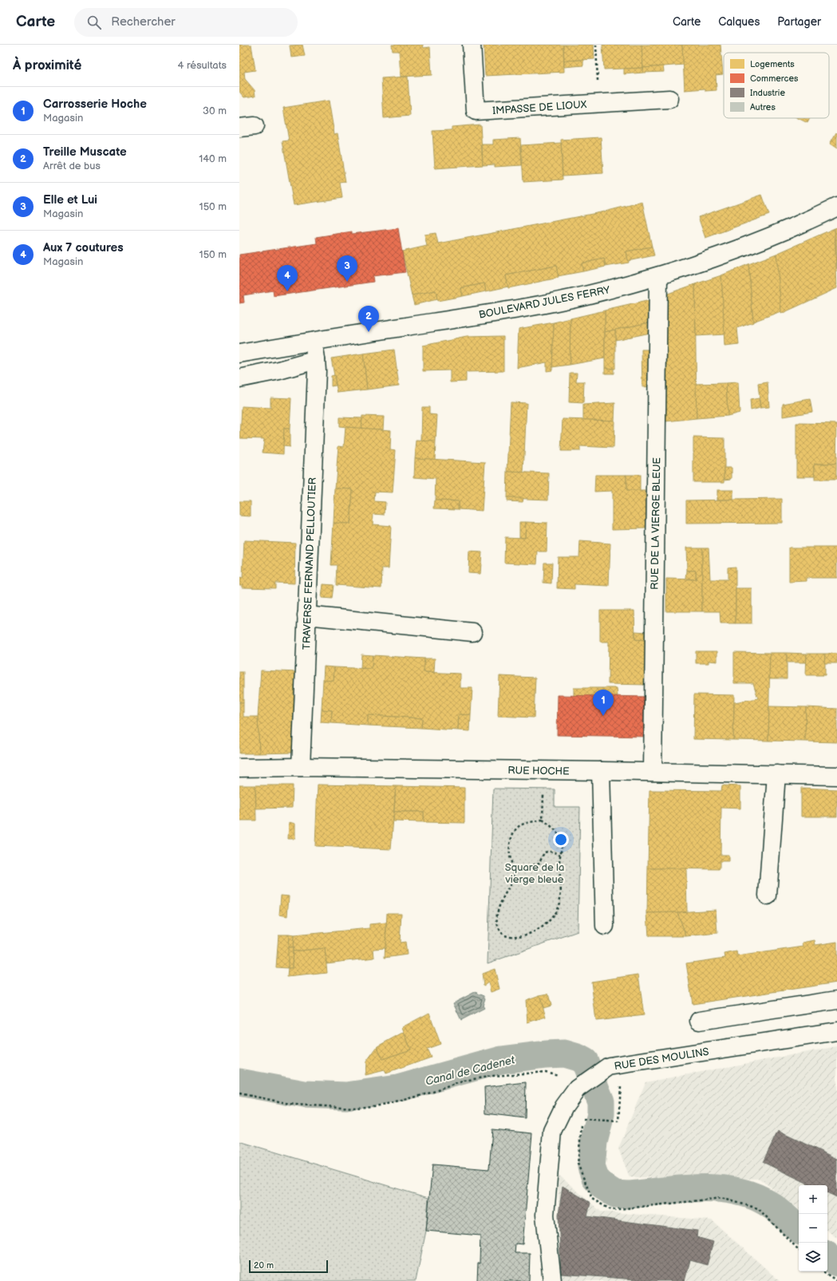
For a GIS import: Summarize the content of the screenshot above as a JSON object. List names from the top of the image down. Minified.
{"streets":{"street":["IMPASSE DE LIOUX","BOULEVARD JULES FERRY","RUE DE LA VIERGE BLEUE","TRAVERSE FERNAND PELLOUTIER","RUE HOCHE","RUE DES MOULINS"]},"crossings":[["BOULEVARD JULES FERRY","RUE DE LA VIERGE BLEUE"],["BOULEVARD JULES FERRY","TRAVERSE FERNAND PELLOUTIER"],["RUE DE LA VIERGE BLEUE","RUE HOCHE"],["TRAVERSE FERNAND PELLOUTIER","RUE HOCHE"]],"water":["Canal de Cadenet"],"parks":["Square de la vierge bleue"],"legend":["Logements","Commerces","Industrie","Autres"],"scale_bar":"20 m","page":{"header":"Carte","search":"Rechercher","nav":["Carte","Calques","Partager"],"heading":["À proximité","4 résultats"],"list":[{"mark":"1","name":"Carrosserie Hoche","note":"Magasin","value":"30 m"},{"mark":"2","name":"Treille Muscate","note":"Arrêt de bus","value":"140 m"},{"mark":"3","name":"Elle et Lui","note":"Magasin","value":"150 m"},{"mark":"4","name":"Aux 7 coutures","note":"Magasin","value":"150 m"}],"pins":["3","4","2","1"],"map_buttons":["+","−"],"scale":"20 m"}}
